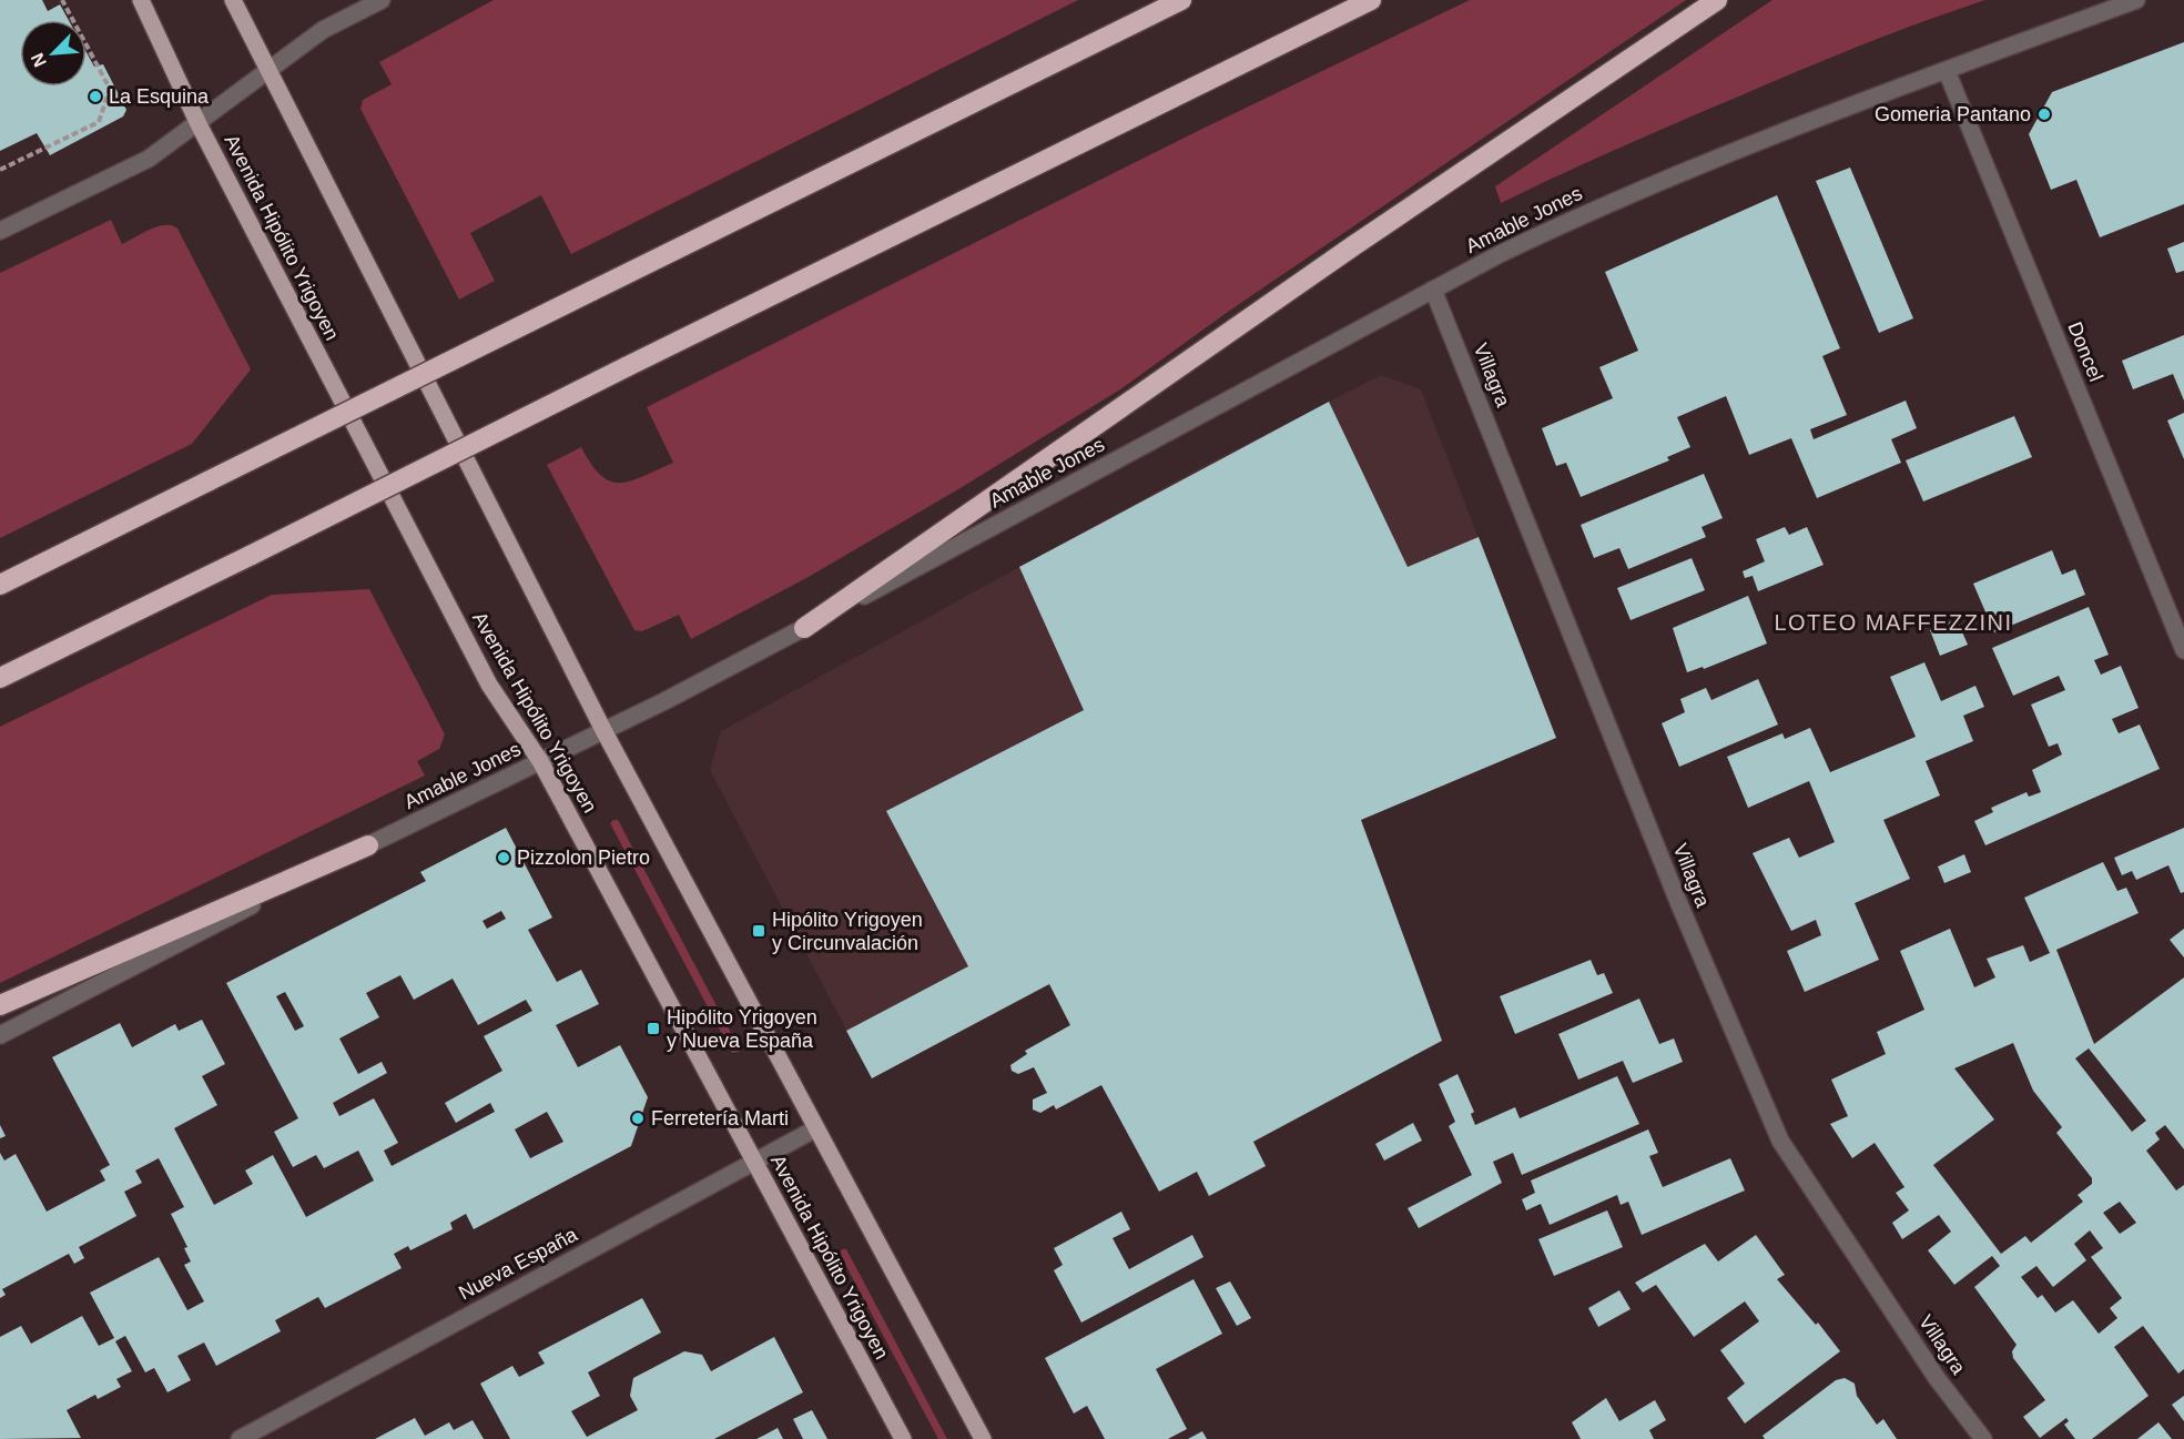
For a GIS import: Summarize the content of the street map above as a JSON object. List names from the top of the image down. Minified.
{"streets":{"main road":["Avenida Hipólito Yrigoyen"],"street":["Amable Jones","Doncel","Villagra","Nueva España"]},"crossings":[["Amable Jones","Avenida Hipólito Yrigoyen"],["Amable Jones","Doncel"],["Amable Jones","Villagra"],["Avenida Hipólito Yrigoyen","Nueva España"]],"districts":["LOTEO MAFFEZZINI"],"places":{"other":["La Esquina","Gomeria Pantano","Pizzolon Pietro","Ferretería Marti"],"transit":["Hipólito Yrigoyen y Circunvalación","Hipólito Yrigoyen y Nueva España"]},"north":"bottom left"}
